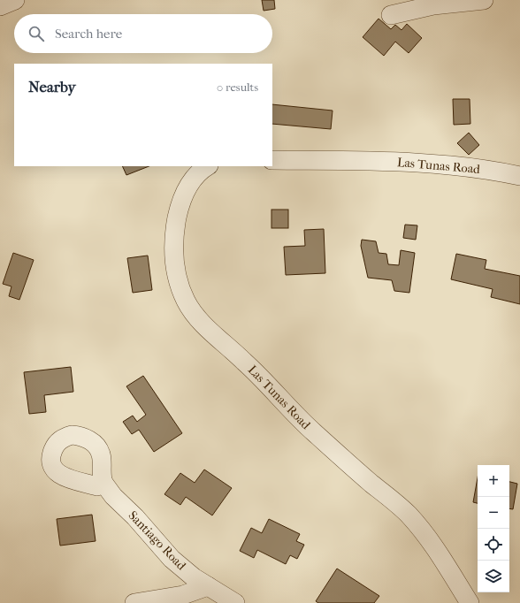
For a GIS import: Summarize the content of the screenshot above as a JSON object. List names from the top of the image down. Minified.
{"streets":{"street":["Las Tunas Road","Santiago Road"]},"page":{"search":"Search here","heading":["Nearby","0 results"],"map_buttons":["+","−"]}}
